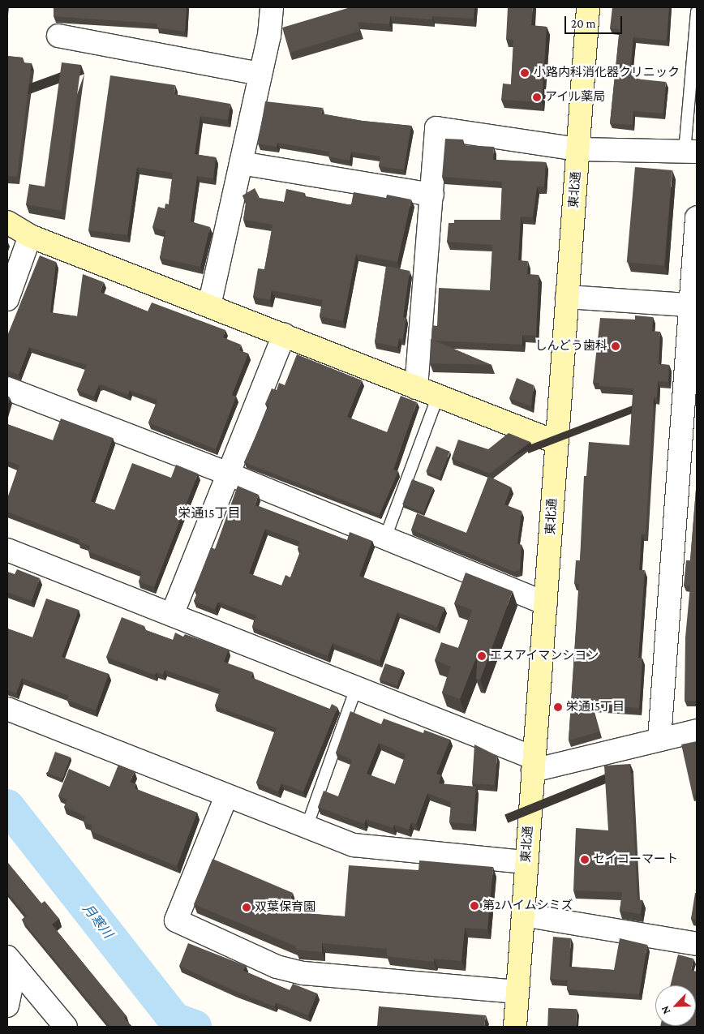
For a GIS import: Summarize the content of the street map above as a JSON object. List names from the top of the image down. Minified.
{"streets":{"street":["東北通"]},"districts":["栄通15丁目"],"water":["月寒川"],"places":["小路内科消化器クリニック","アイル薬局","しんどう歯科","エスアイマンシヨン","栄通15丁目","セイコーマート","第2ハイムシミズ","双葉保育園"],"scale_bar":"20 m","north":"bottom left"}
